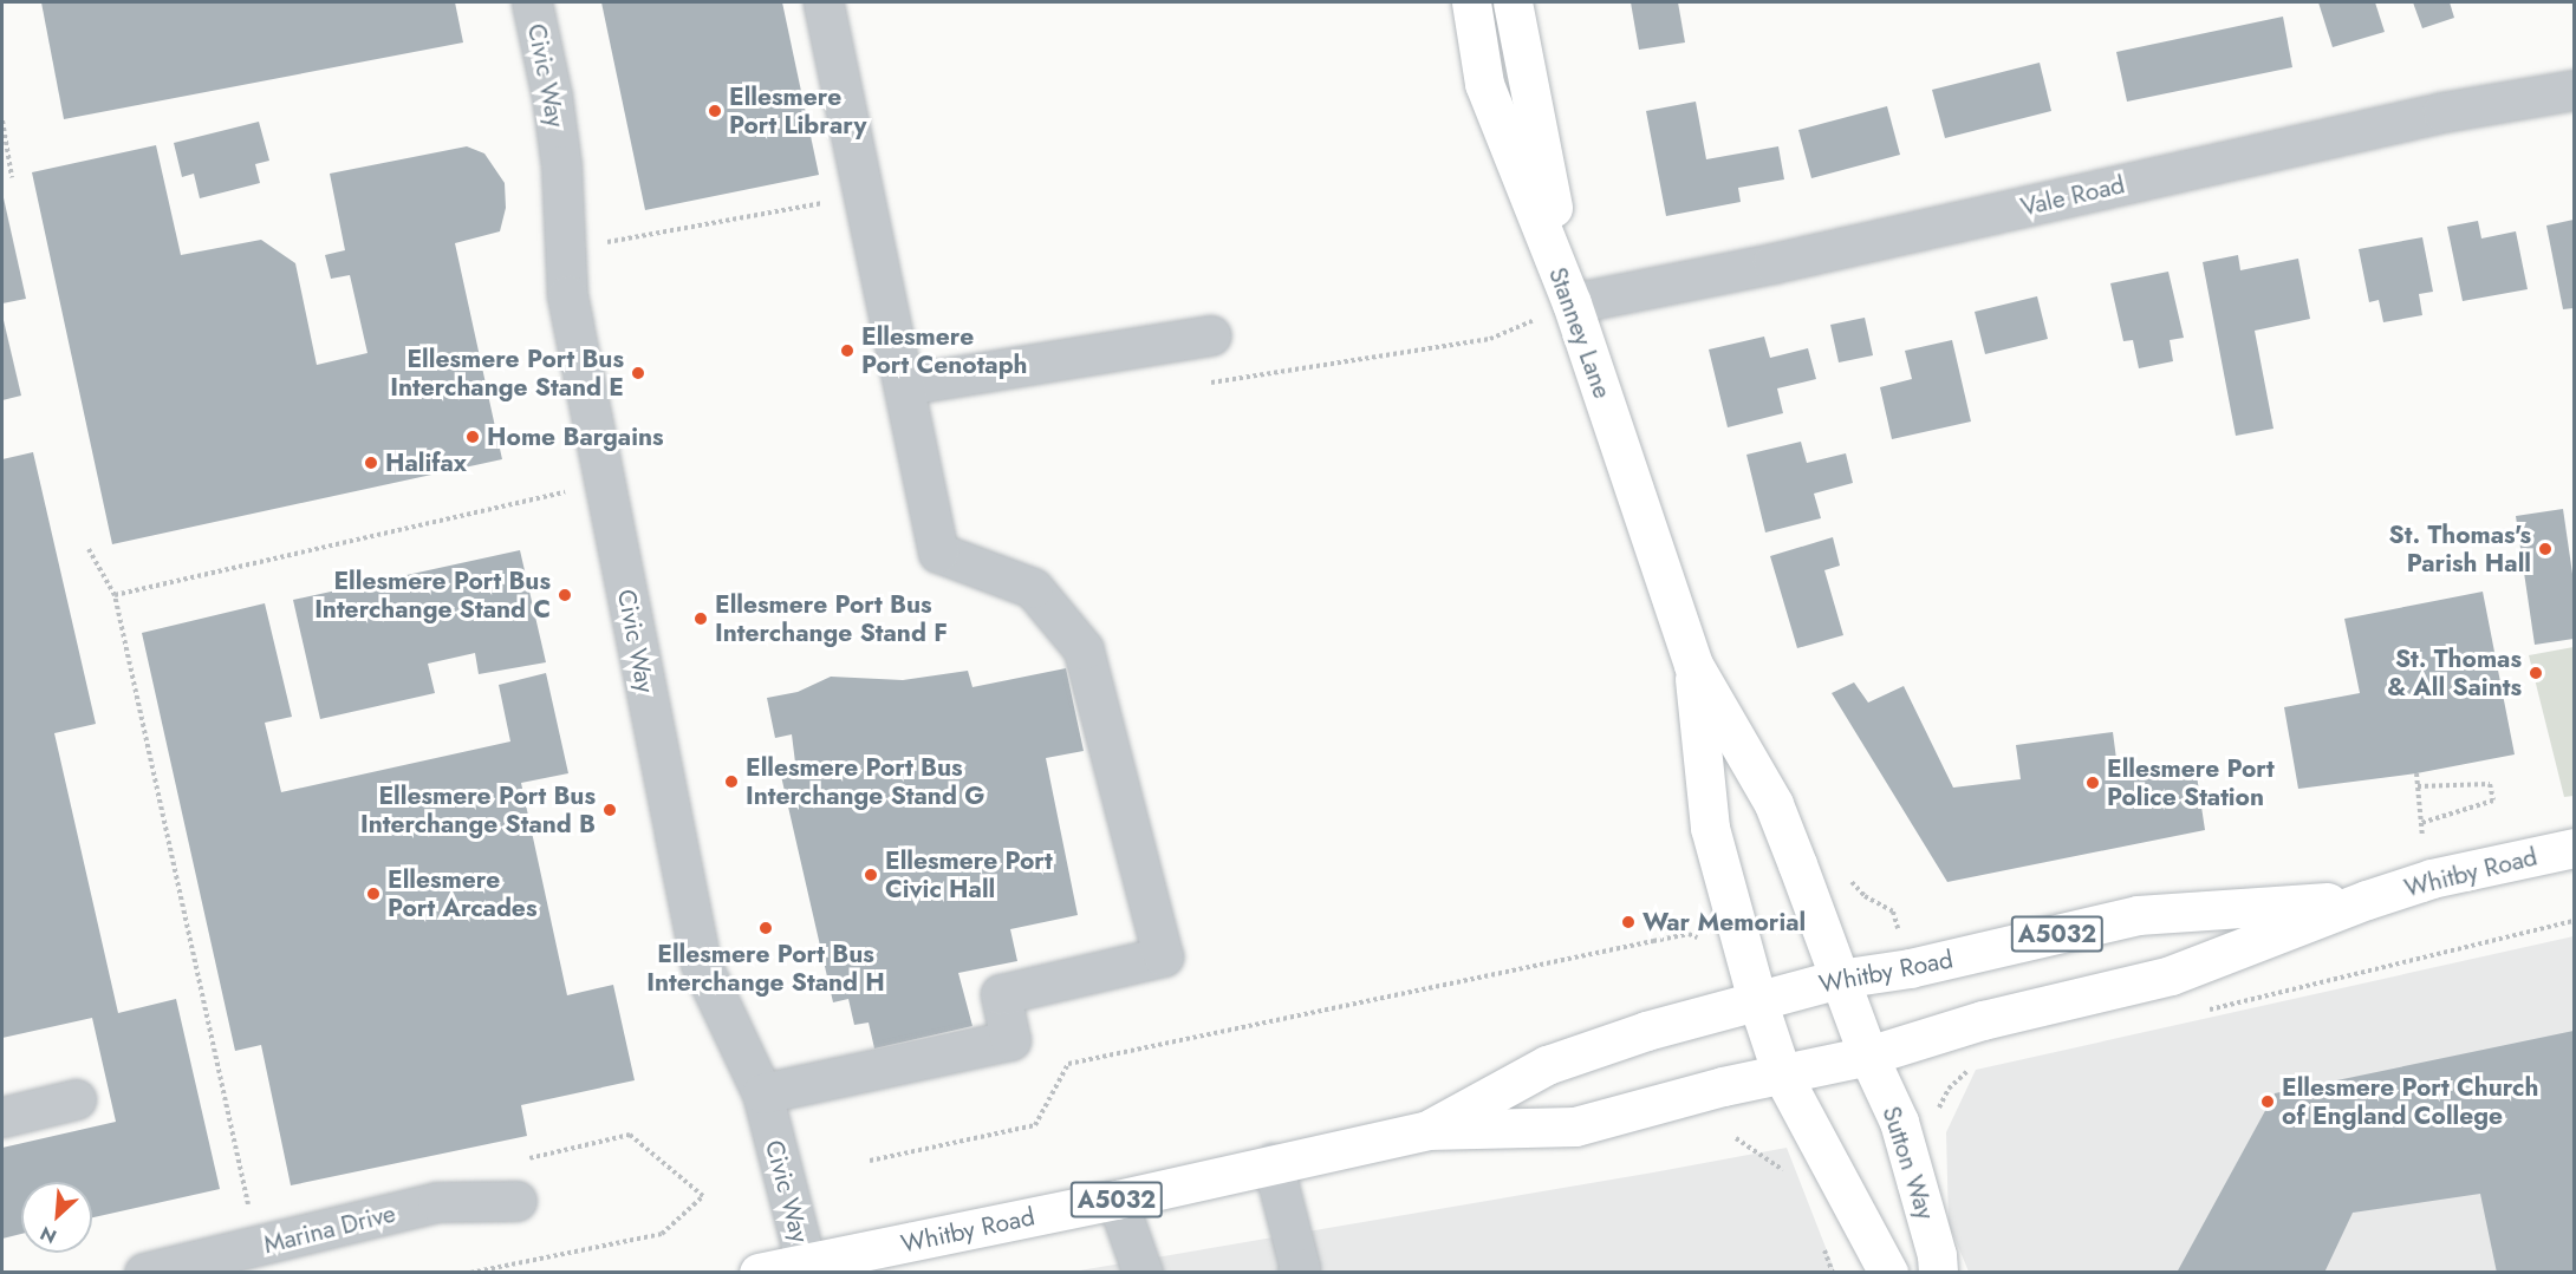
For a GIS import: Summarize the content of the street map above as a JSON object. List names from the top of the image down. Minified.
{"streets":{"main road":["Stanney Lane","Whitby Road","A5032","Sutton Way"],"street":["Civic Way","Vale Road","Marina Drive"]},"crossings":[["Civic Way","Whitby Road"],["Vale Road","Stanney Lane"],["Stanney Lane","Whitby Road"],["Stanney Lane","Sutton Way"],["Whitby Road","Sutton Way"]],"places":["Ellesmere Port Library","Ellesmere Port Cenotaph","Ellesmere Port Bus Interchange Stand E","Home Bargains","Halifax","St. Thomas's Parish Hall","Ellesmere Port Bus Interchange Stand C","Ellesmere Port Bus Interchange Stand F","St. Thomas & All Saints","Ellesmere Port Bus Interchange Stand G","Ellesmere Port Police Station","Ellesmere Port Bus Interchange Stand B","Ellesmere Port Civic Hall","Ellesmere Port Arcades","War Memorial","Ellesmere Port Bus Interchange Stand H","Ellesmere Port Church of England College"],"north":"bottom left"}
